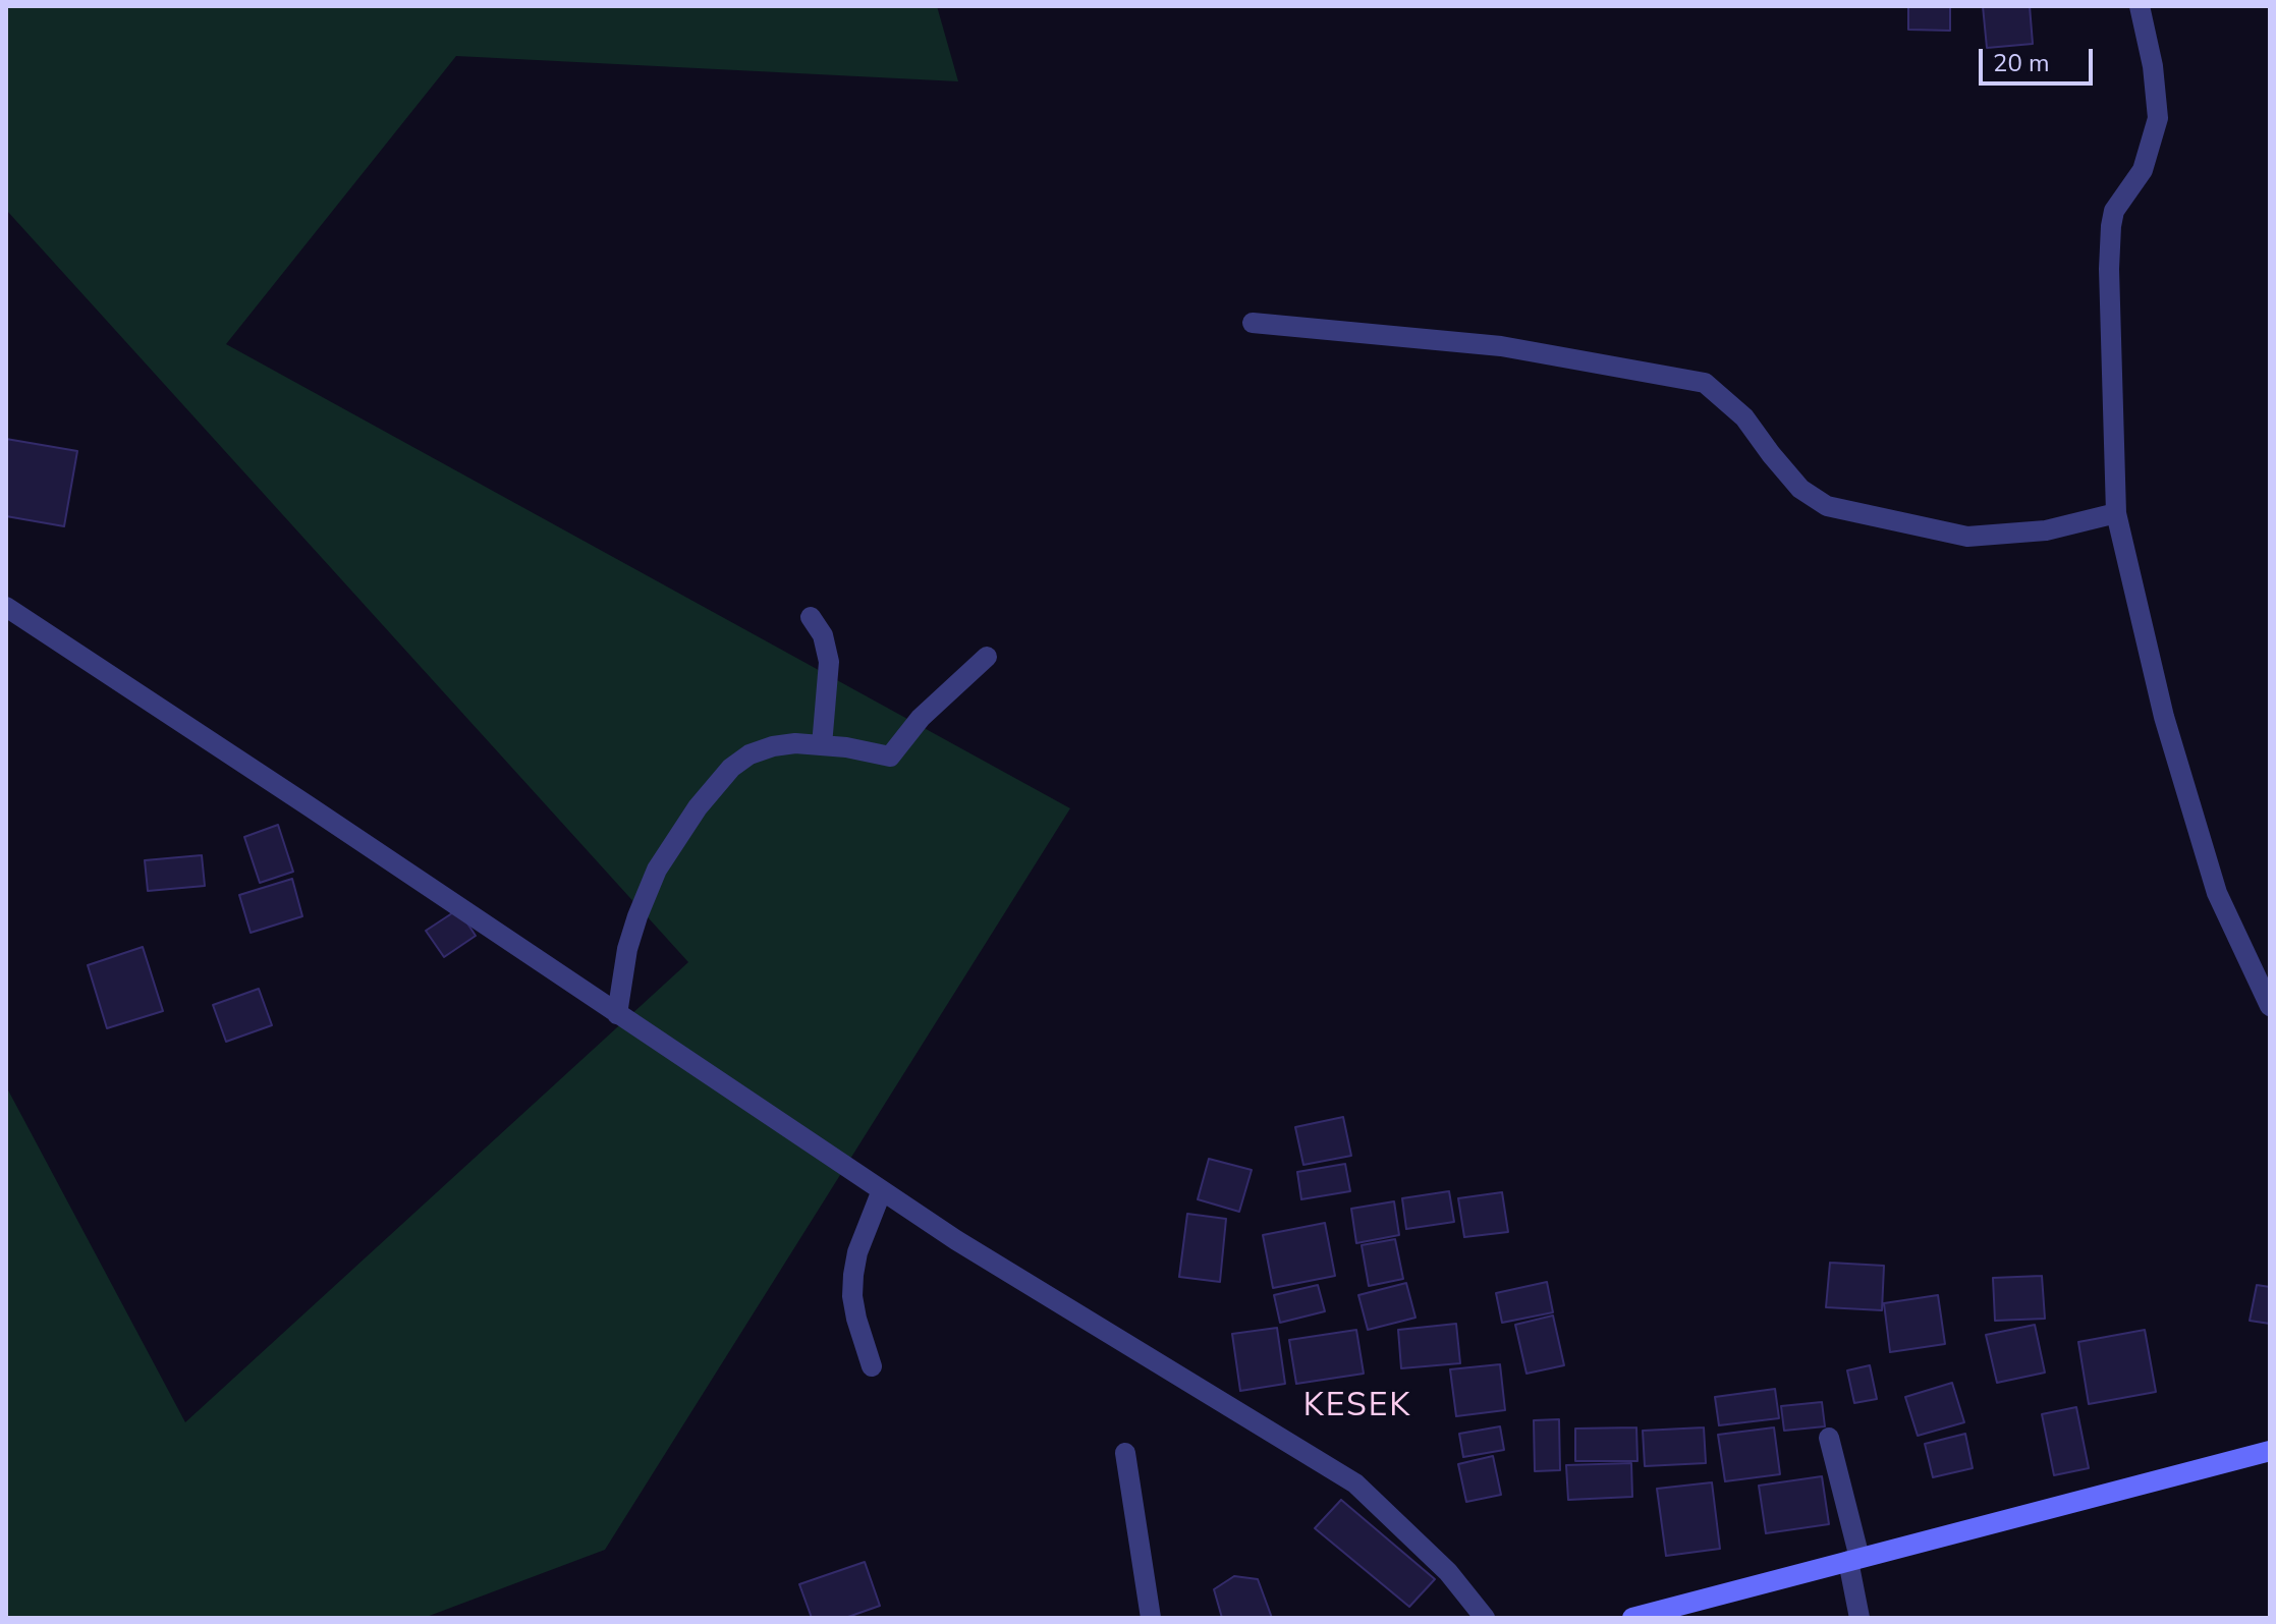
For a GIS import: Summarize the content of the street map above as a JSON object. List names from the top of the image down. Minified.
{"districts":["KESEK"],"scale_bar":"20 m"}
